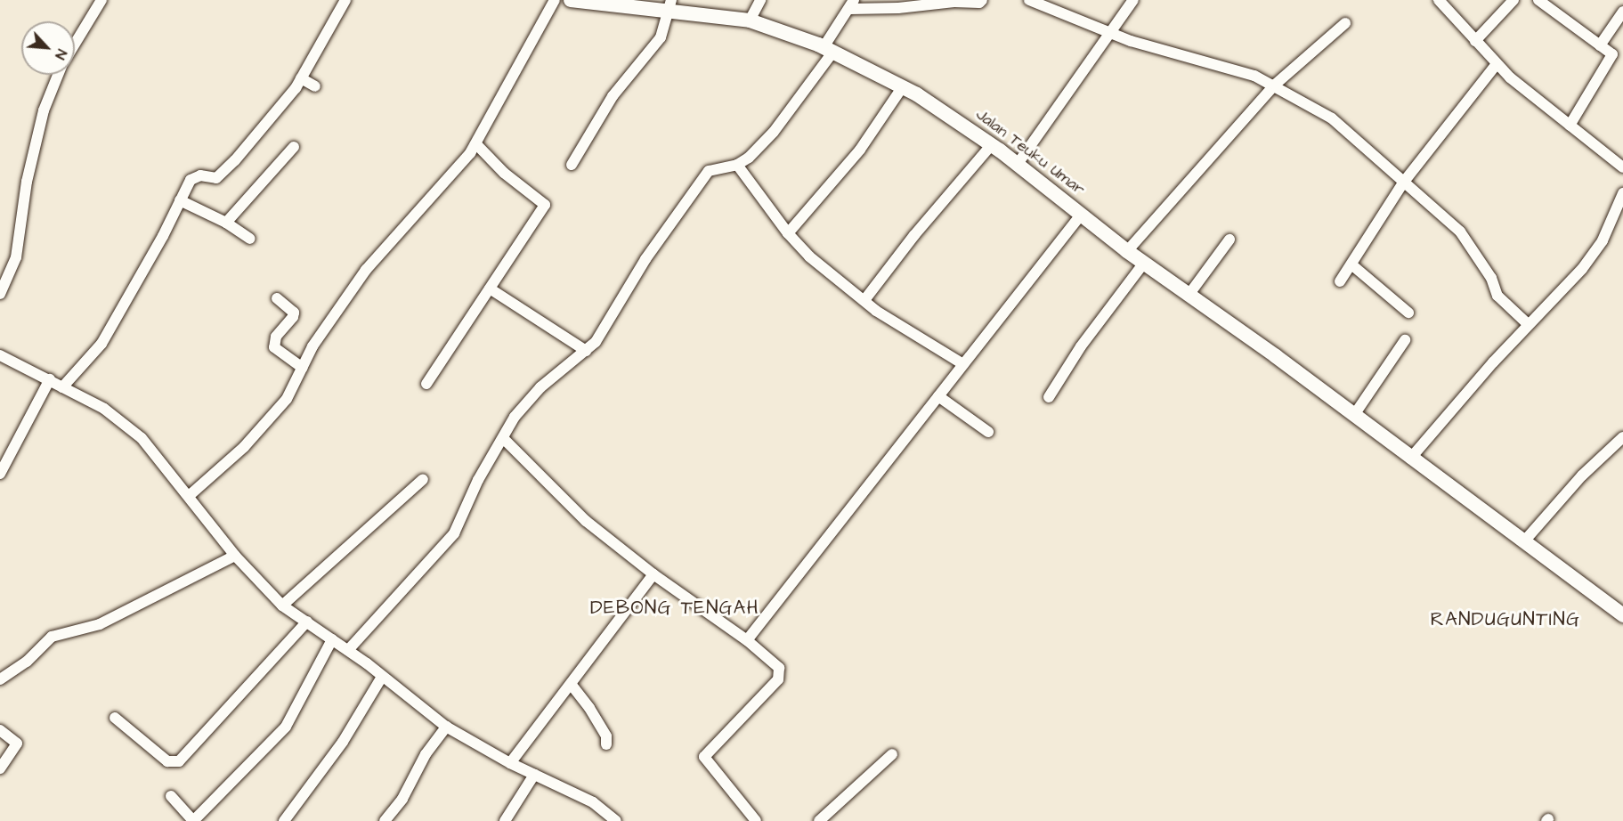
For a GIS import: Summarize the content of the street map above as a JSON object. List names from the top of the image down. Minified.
{"streets":{"main road":["Jalan Teuku Umar"]},"districts":["DEBONG TENGAH","RANDUGUNTING"],"north":"bottom right"}
